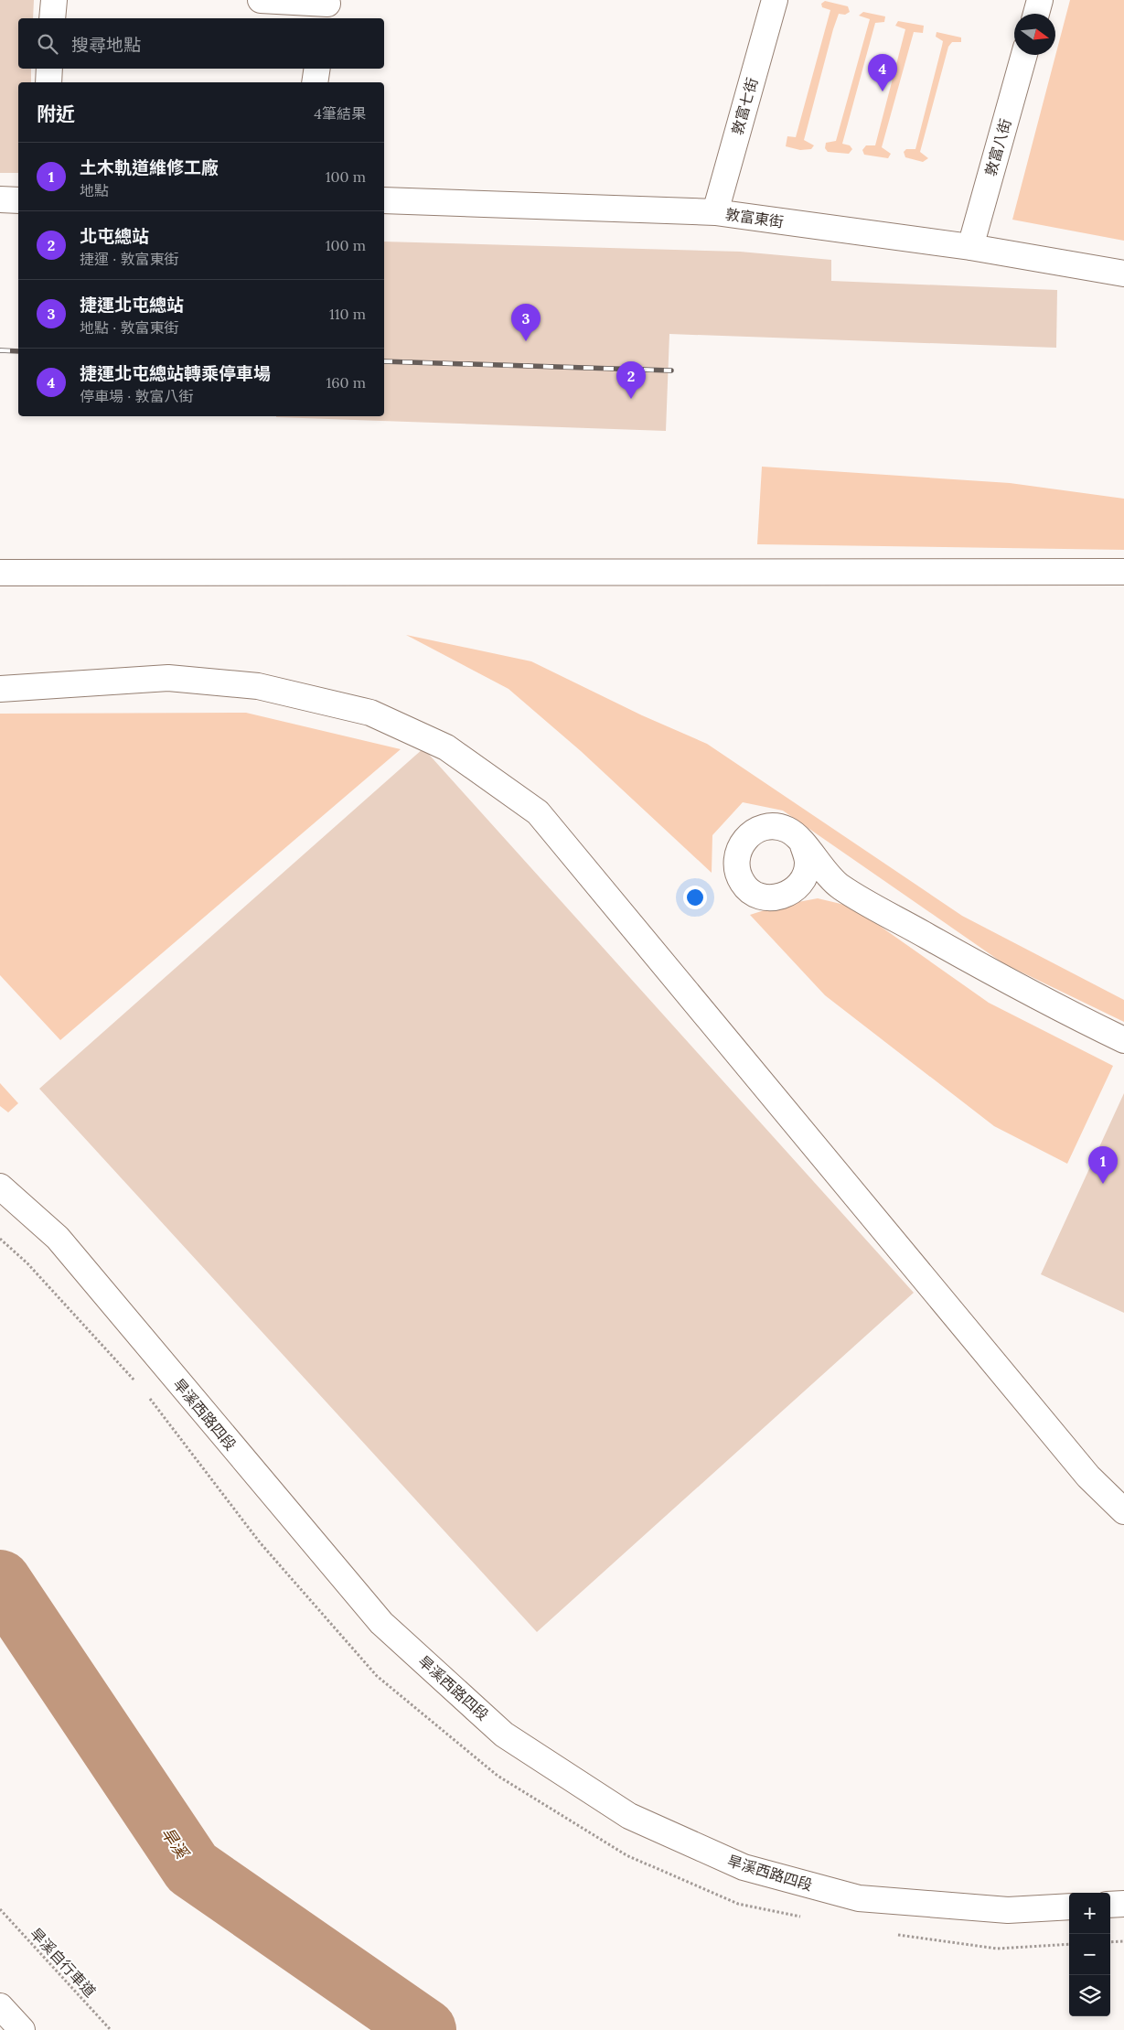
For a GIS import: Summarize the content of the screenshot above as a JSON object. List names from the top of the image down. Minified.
{"streets":{"street":["敦富七街","敦富八街","敦富東街","旱溪西路四段"],"path":["旱溪自行車道"]},"crossings":[["敦富七街","敦富東街"],["敦富八街","敦富東街"]],"water":["旱溪"],"north":"right","page":{"search":"搜尋地點","pins":["4","3","2","1"],"heading":["附近","4筆結果"],"list":[{"mark":"1","name":"土木軌道維修工廠","note":"地點","value":"100 m"},{"mark":"2","name":"北屯總站","note":"捷運 · 敦富東街","value":"100 m"},{"mark":"3","name":"捷運北屯總站","note":"地點 · 敦富東街","value":"110 m"},{"mark":"4","name":"捷運北屯總站轉乘停車場","note":"停車場 · 敦富八街","value":"160 m"}],"map_buttons":["+","−"]}}
